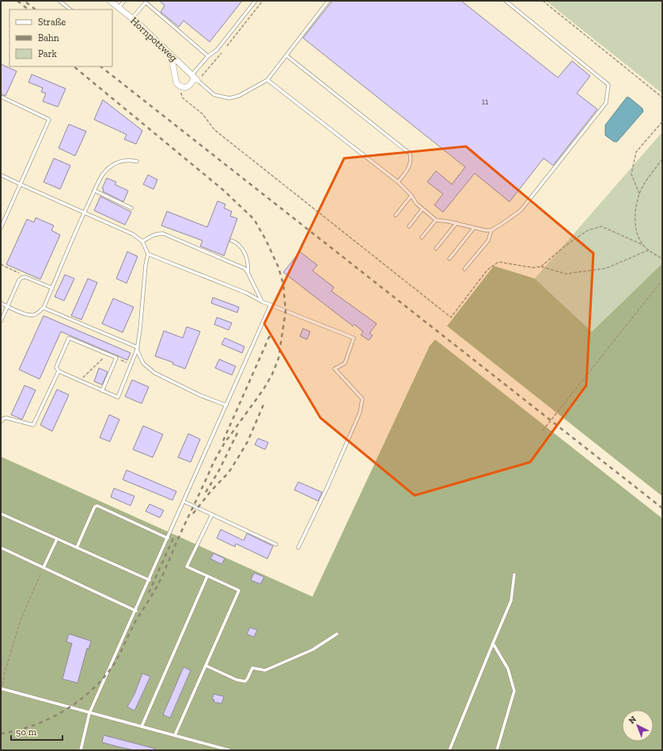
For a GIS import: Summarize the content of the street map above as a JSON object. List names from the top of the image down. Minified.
{"streets":{"street":["Hornpottweg"]},"house_numbers":["11"],"legend":["Straße","Bahn","Park"],"scale_bar":"50 m","north":"top left"}
